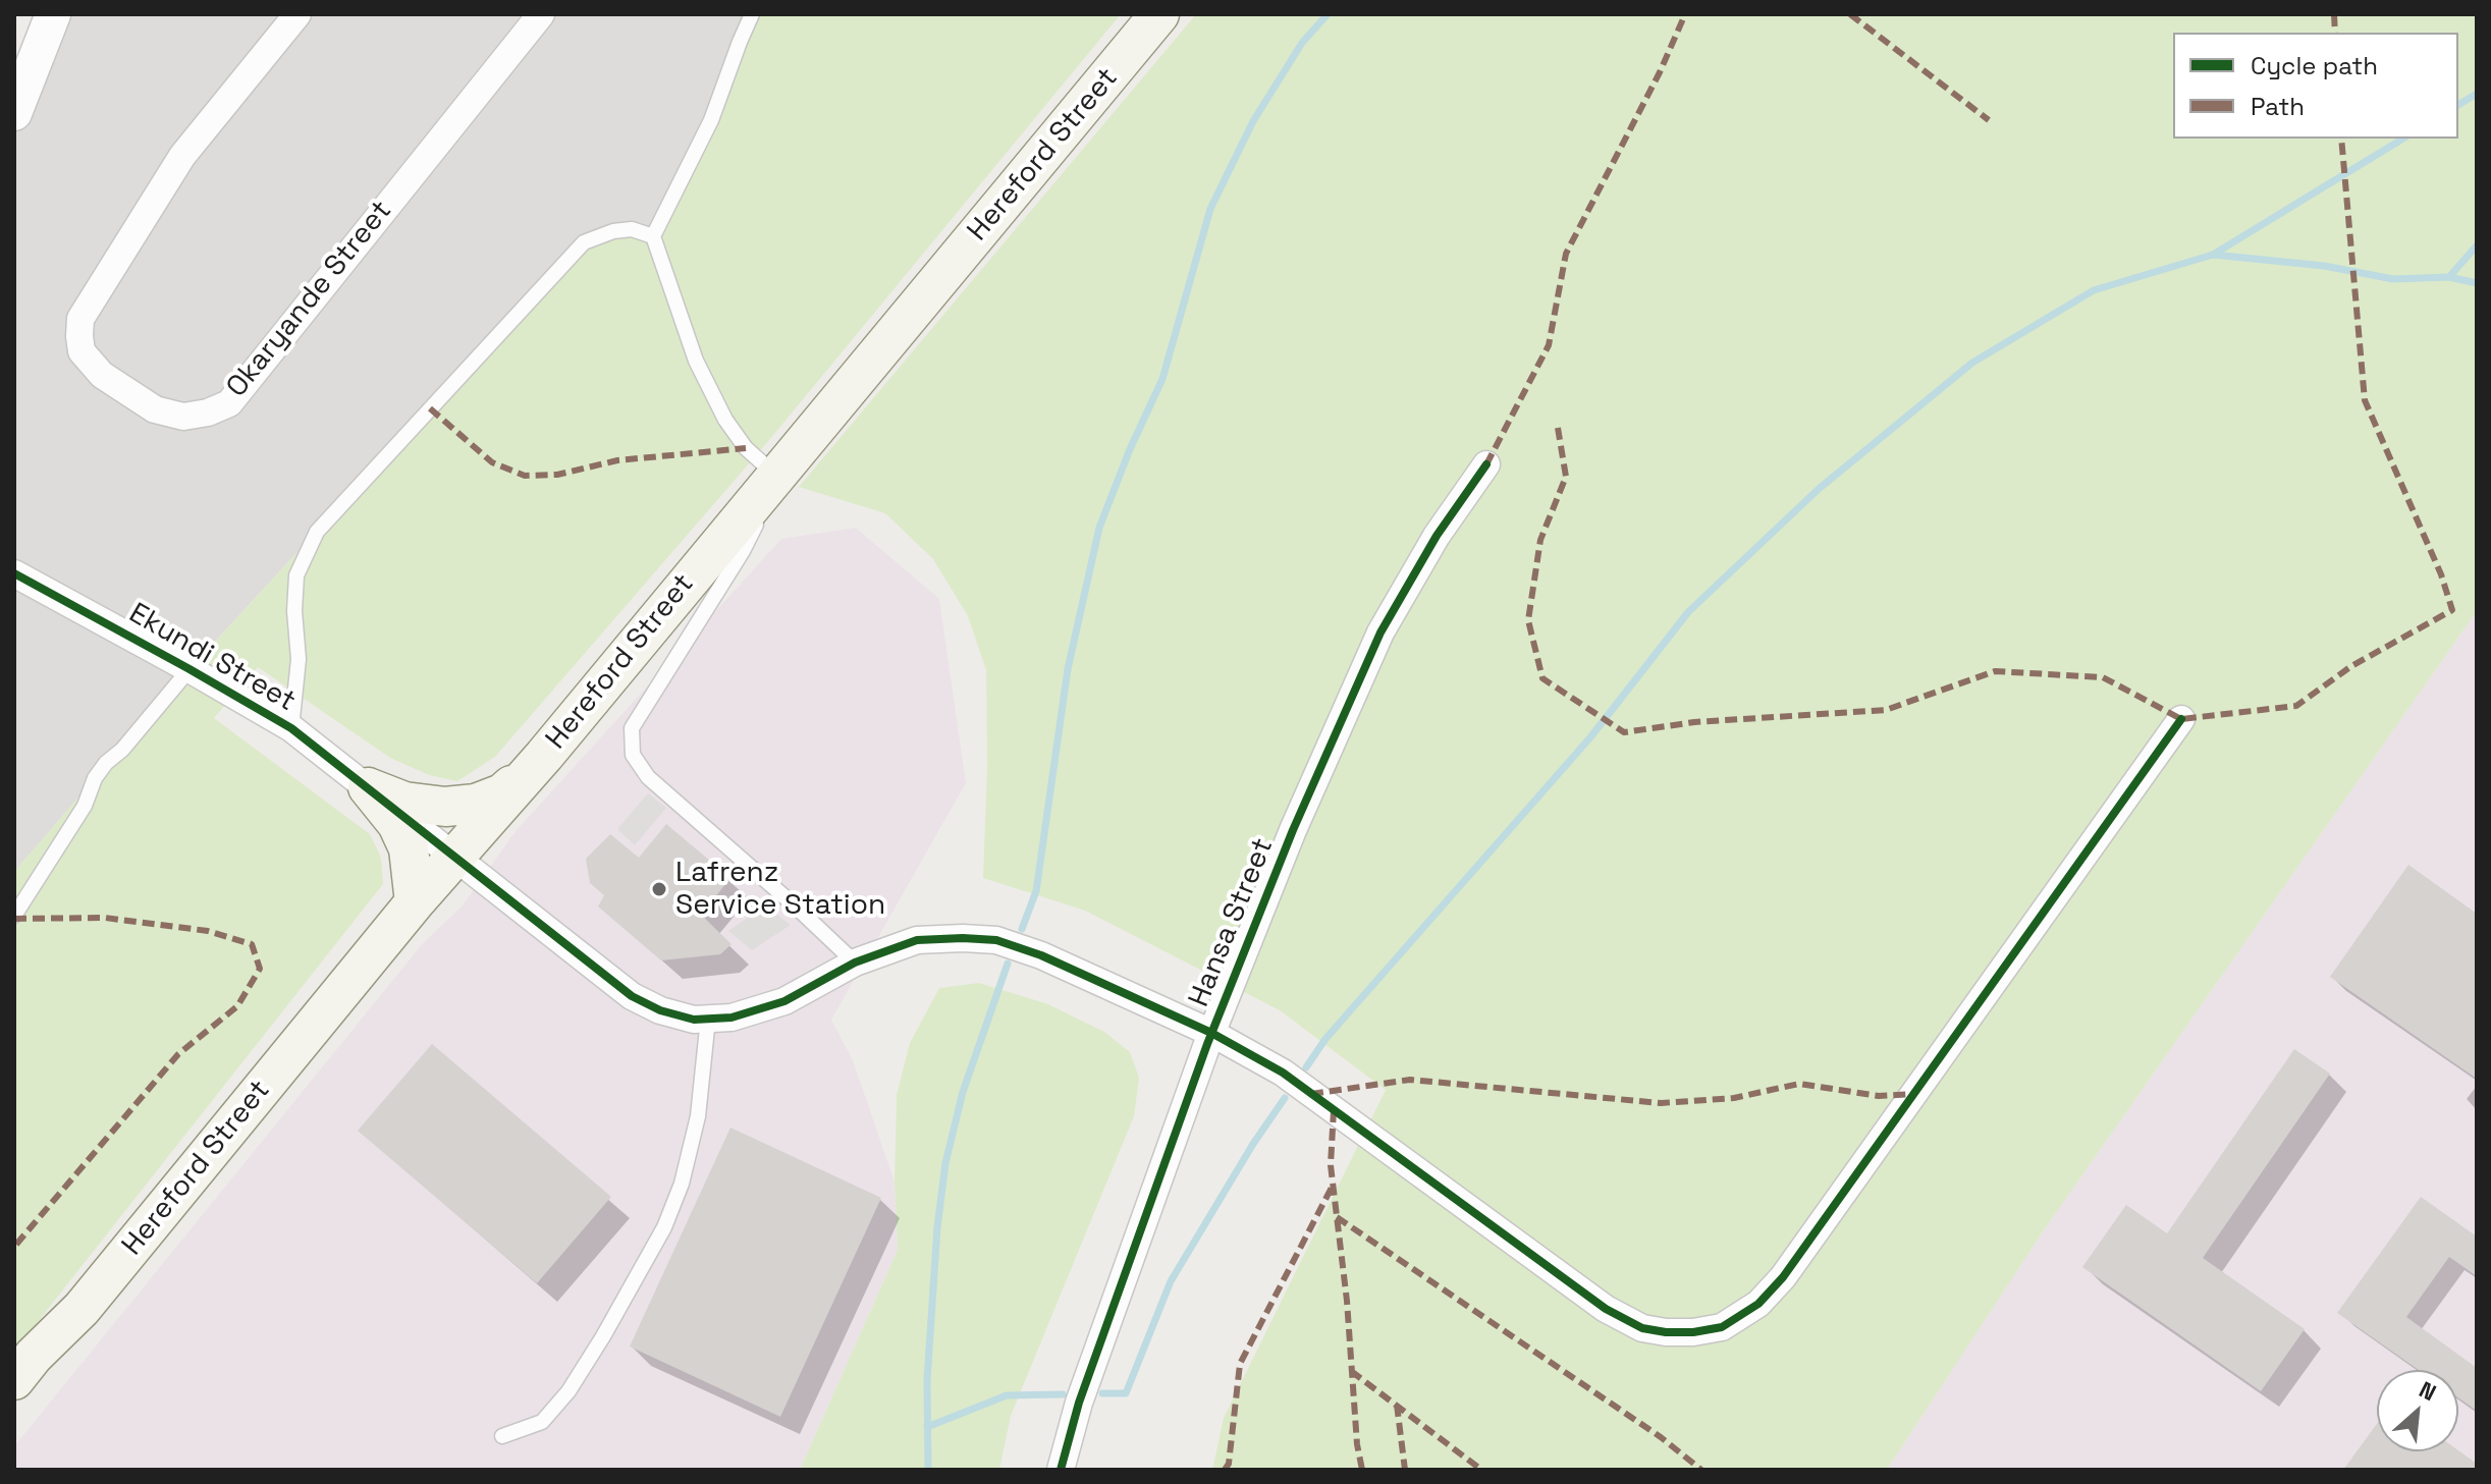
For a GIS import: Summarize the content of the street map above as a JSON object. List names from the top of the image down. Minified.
{"streets":{"main road":["Hereford Street"],"street":["Okaryande Street","Ekundi Street","Hansa Street"]},"crossings":[["Hereford Street","Ekundi Street"],["Ekundi Street","Hansa Street"]],"places":["Lafrenz Service Station"],"legend":["Cycle path","Path"],"north":"top right"}
